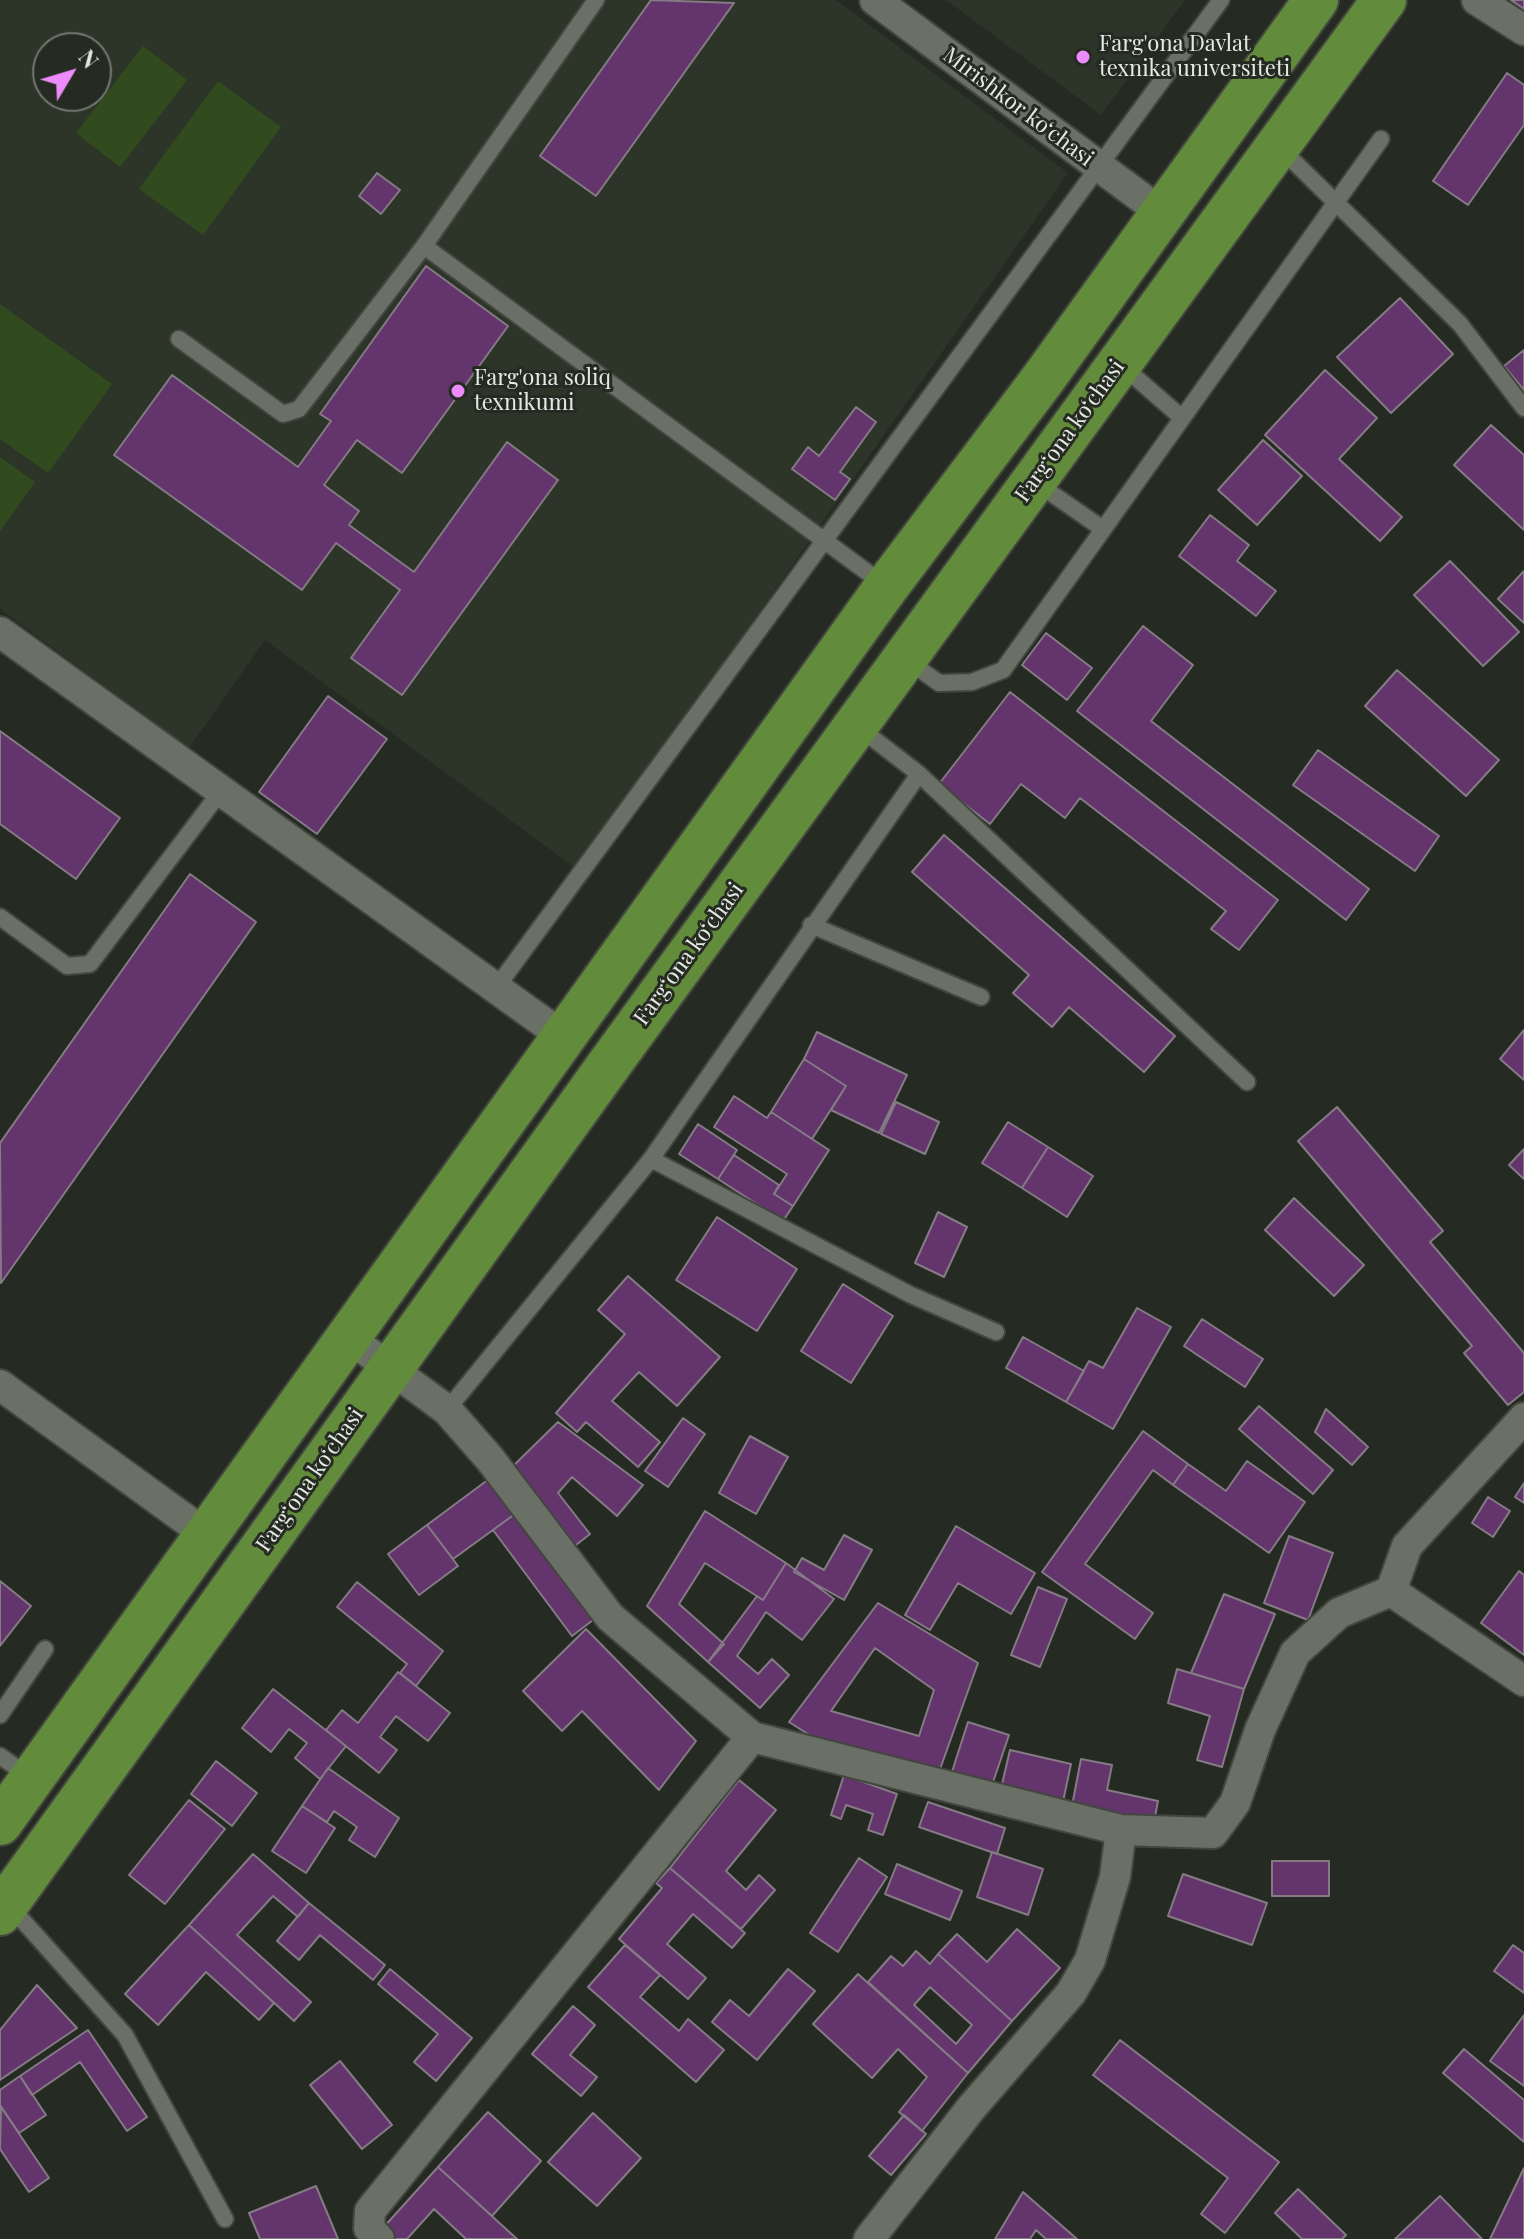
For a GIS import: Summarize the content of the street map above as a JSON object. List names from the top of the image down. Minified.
{"streets":{"main road":["Fargʻona koʻchasi"],"street":["Mirishkor koʻchasi"]},"places":["Farg'ona Davlat texnika universiteti","Farg'ona soliq texnikumi"],"north":"top right"}
